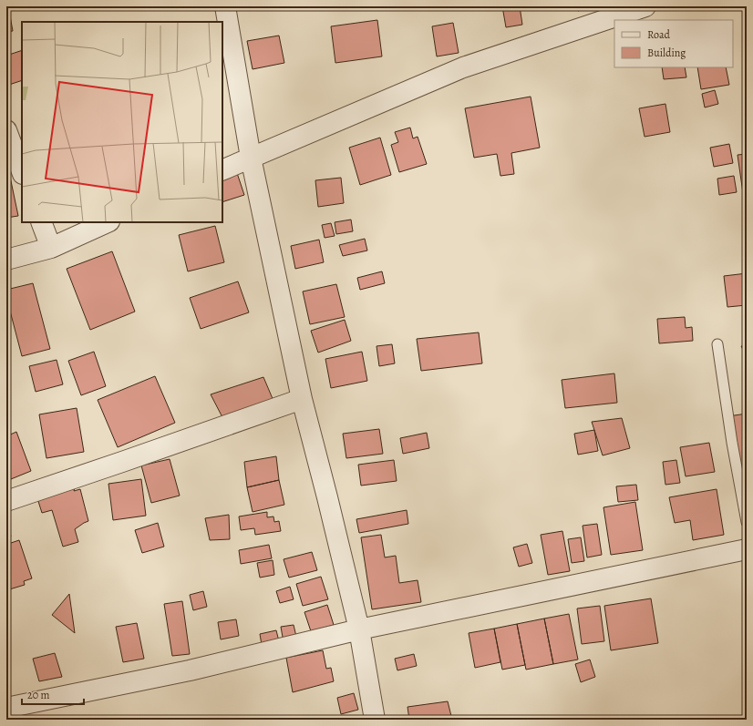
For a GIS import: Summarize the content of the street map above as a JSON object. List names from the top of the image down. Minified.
{"legend":["Road","Building"],"scale_bar":"20 m"}
